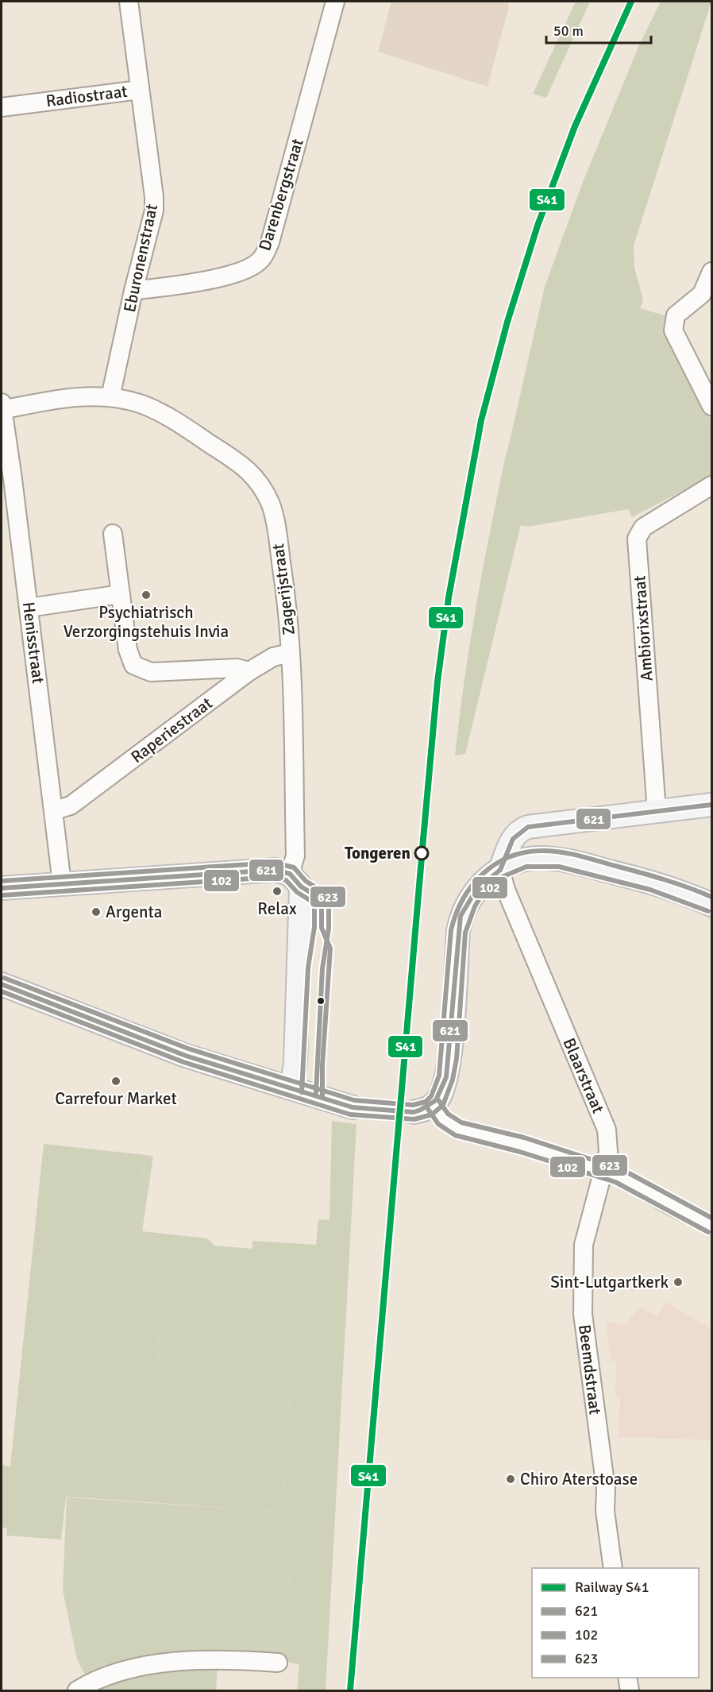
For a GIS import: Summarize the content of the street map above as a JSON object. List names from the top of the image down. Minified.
{"streets":{"street":["Radiostraat","Darenbergstraat","Eburonenstraat","Zagerijstraat","Ambiorixstraat","Henisstraat","Raperiestraat","Blaarstraat","Beemdstraat"]},"crossings":[["Radiostraat","Eburonenstraat"],["Darenbergstraat","Eburonenstraat"],["Eburonenstraat","Zagerijstraat"],["Zagerijstraat","Henisstraat"],["Zagerijstraat","Raperiestraat"],["Henisstraat","Raperiestraat"],["Blaarstraat","Beemdstraat"]],"places":["Psychiatrisch Verzorgingstehuis Invia","Tongeren","Relax","Argenta","Carrefour Market","Sint-Lutgartkerk","Chiro Aterstoase"],"lines":["rail line S41","transit line 621","transit line 623","transit line 102"],"legend":["Railway S41","621","102","623"],"scale_bar":"50 m"}
